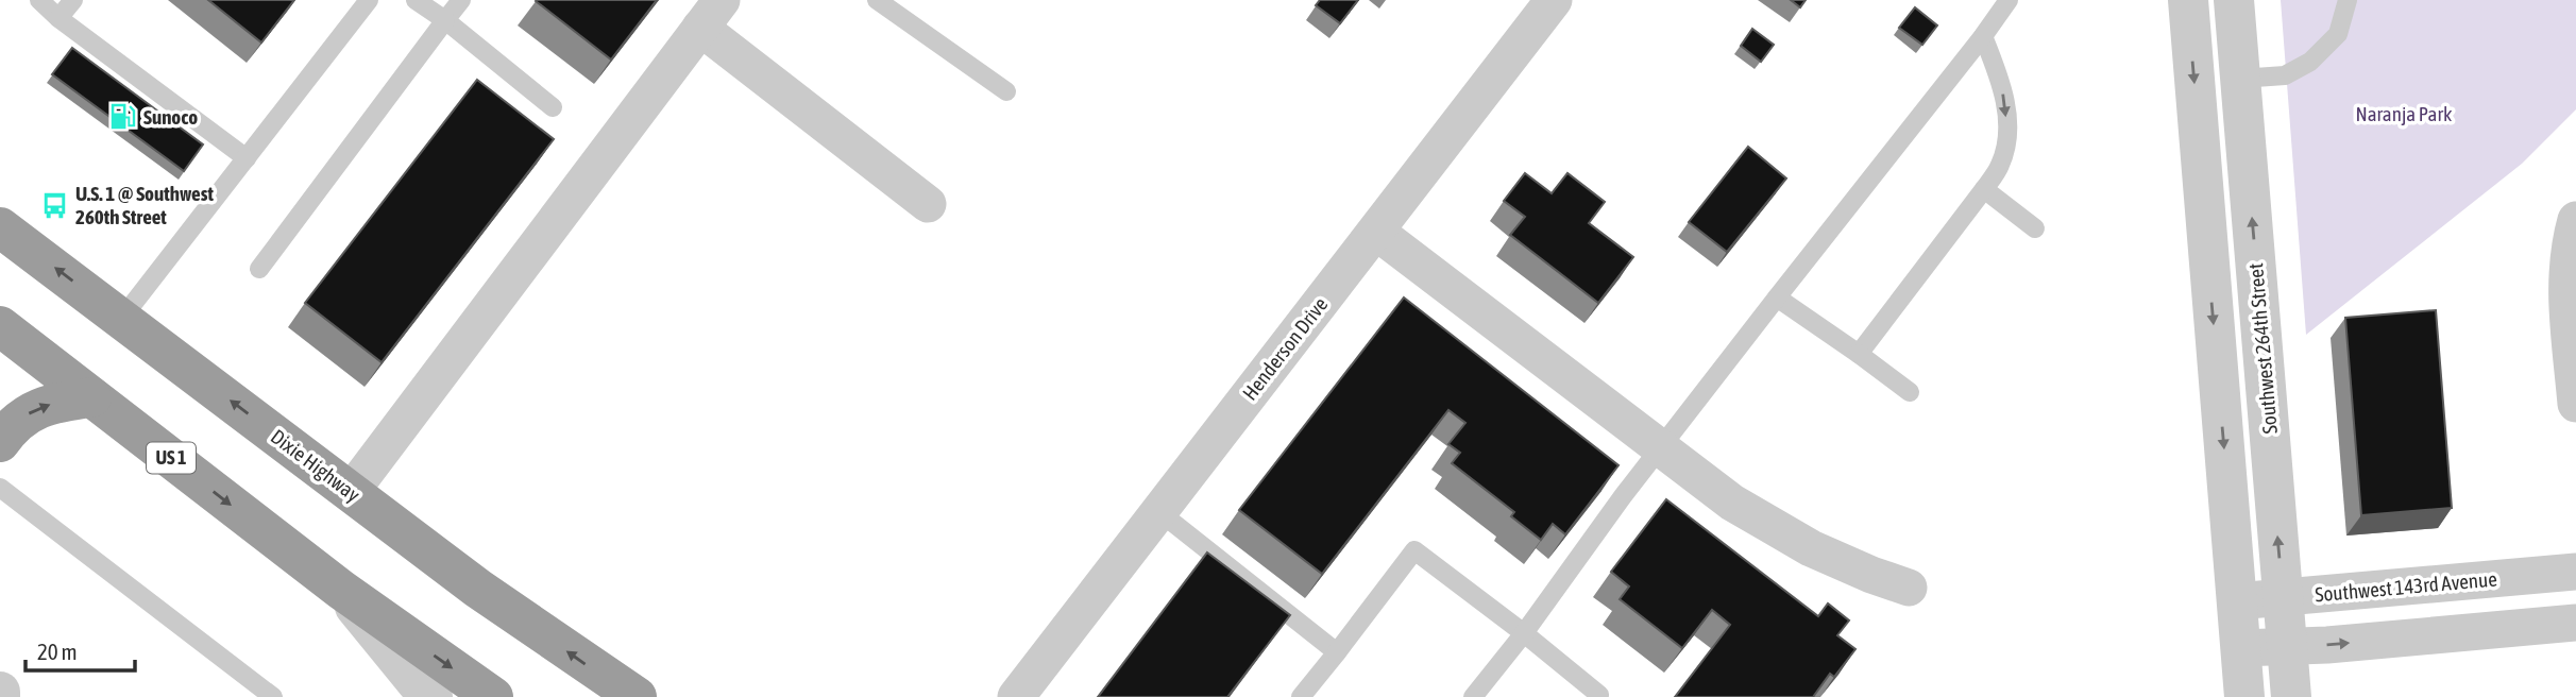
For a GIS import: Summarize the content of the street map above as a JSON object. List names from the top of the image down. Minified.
{"streets":{"highway":["US 1","Dixie Highway"],"street":["Henderson Drive","Southwest 264th Street","Southwest 143rd Avenue"]},"crossings":[["Southwest 264th Street","Southwest 143rd Avenue"]],"parks":["Naranja Park"],"places":{"fuel station":["Sunoco"],"bus stop":["U.S. 1 @ Southwest 260th Street"]},"scale_bar":"20 m"}
